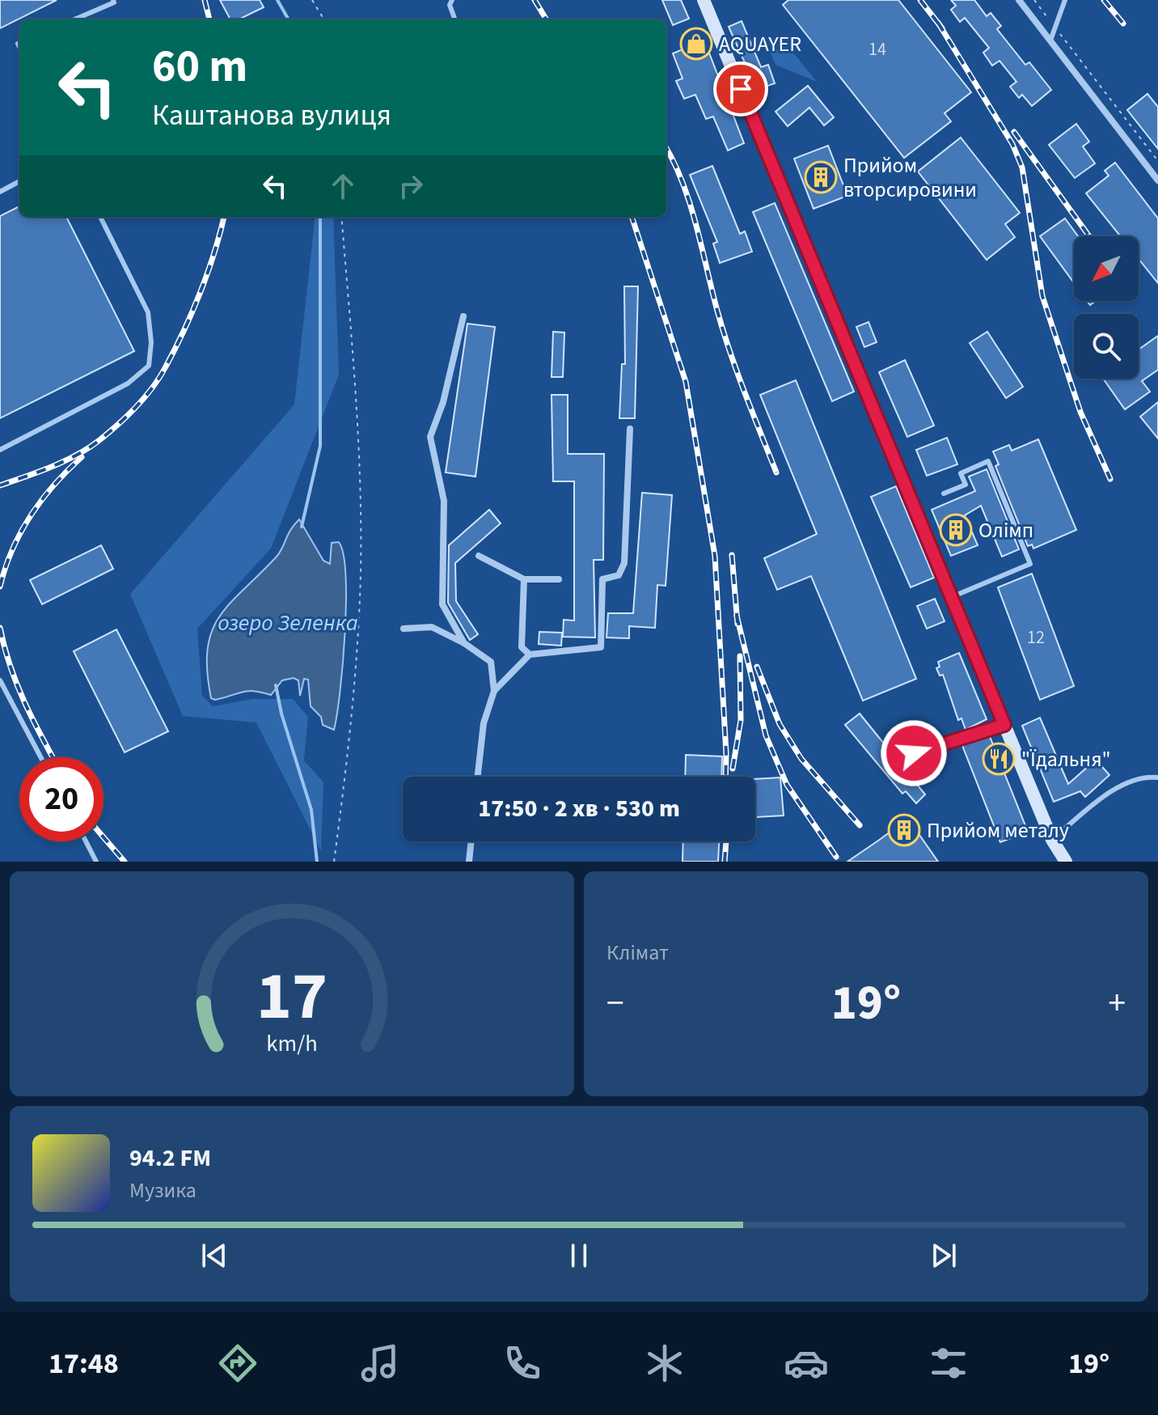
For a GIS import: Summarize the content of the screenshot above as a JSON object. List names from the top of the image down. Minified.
{"water":["озеро Зеленка"],"places":{"shop":["AQUAYER"],"building":["Прийом вторсировини","Олімп","Прийом металу"],"restaurant":["\"Їдальня\""]},"house_numbers":["14","12"],"north":"bottom left","page":{"turn":["60 m","Каштанова вулиця"],"limit":"20","trip":"17:50 · 2 хв · 530 m","tile":"Клімат","heat":["−","19°","+"],"song":["94.2 FM","Музика"],"tabs":["17:48","19°"],"gauge":["17","km/h"]}}
